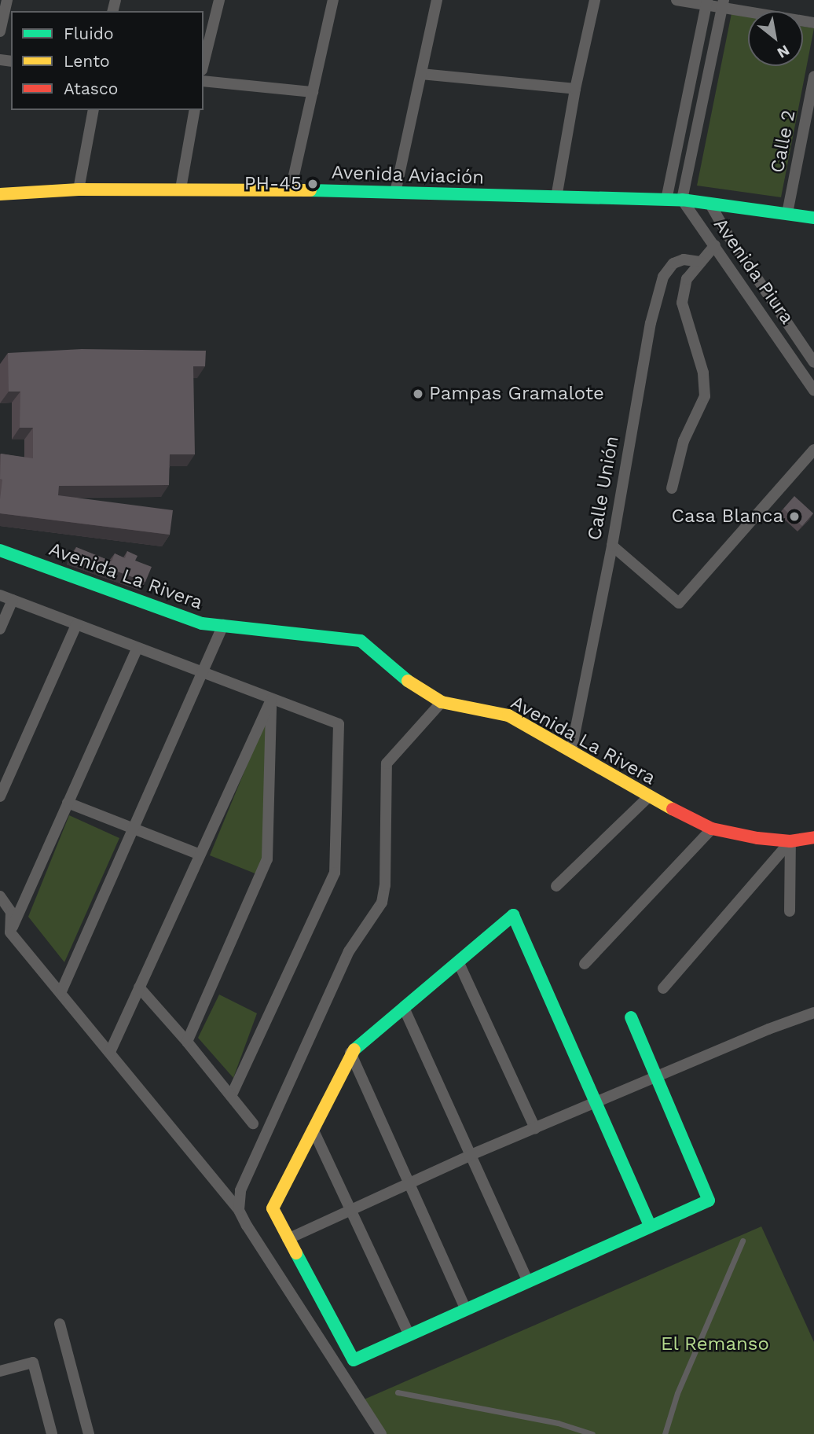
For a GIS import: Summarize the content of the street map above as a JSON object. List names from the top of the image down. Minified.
{"streets":{"street":["Calle 2","Avenida Aviación","Avenida Piura","Calle Unión","Avenida La Rivera"]},"crossings":[["Calle 2","Avenida Aviación"],["Avenida Aviación","Avenida Piura"],["Calle Unión","Avenida La Rivera"]],"parks":["El Remanso"],"places":["PH-45","Pampas Gramalote","Casa Blanca"],"legend":["Fluido","Lento","Atasco"],"north":"bottom right"}
